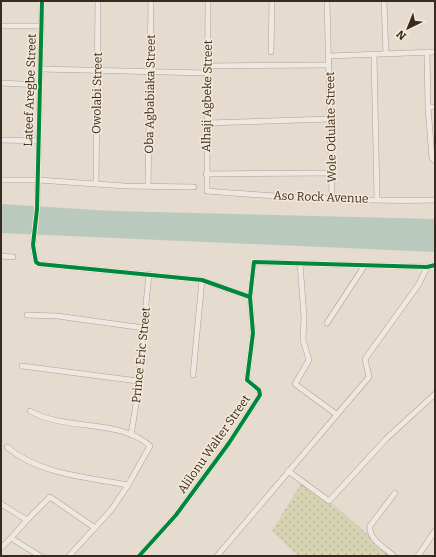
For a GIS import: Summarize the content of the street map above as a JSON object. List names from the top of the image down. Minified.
{"streets":{"street":["Lateef Aregbe Street","Owolabi Street","Oba Agbabiaka Street","Alhaji Agbeke Street","Wole Odulate Street","Aso Rock Avenue","Prince Eric Street","Alilonu Walter Street"]},"crossings":[["Lateef Aregbe Street","Prince Eric Street"],["Alhaji Agbeke Street","Aso Rock Avenue"],["Wole Odulate Street","Aso Rock Avenue"]],"north":"bottom left"}
